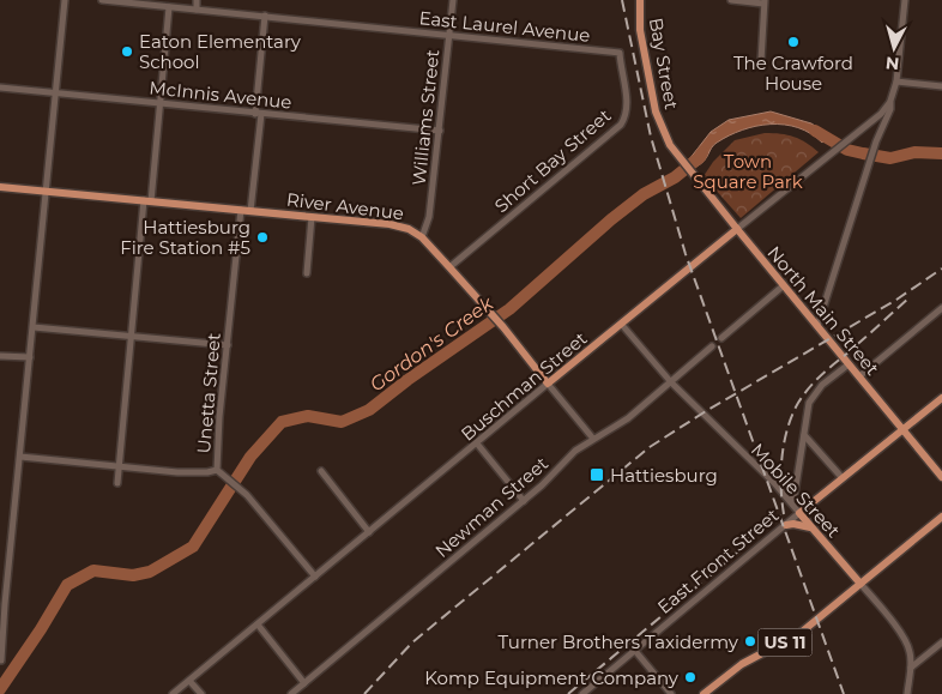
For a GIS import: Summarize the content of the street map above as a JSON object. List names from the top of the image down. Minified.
{"streets":{"main road":["Bay Street","River Avenue","North Main Street","Buschman Street","Mobile Street","East Front Street","US 11"],"street":["East Laurel Avenue","McInnis Avenue","Williams Street","Short Bay Street","Unetta Street","Newman Street"]},"crossings":[["East Laurel Avenue","Williams Street"],["East Laurel Avenue","Short Bay Street"],["Bay Street","North Main Street"],["McInnis Avenue","Williams Street"],["Williams Street","River Avenue"],["Short Bay Street","River Avenue"],["River Avenue","Buschman Street"],["River Avenue","Unetta Street"],["River Avenue","Newman Street"],["North Main Street","Buschman Street"],["North Main Street","East Front Street"],["Buschman Street","Unetta Street"],["Buschman Street","Mobile Street"],["Mobile Street","Newman Street"],["Mobile Street","East Front Street"],["Mobile Street","US 11"]],"water":["Gordon's Creek"],"parks":["Town Square Park"],"places":{"other":["The Crawford House","Eaton Elementary School","Hattiesburg Fire Station #5","Turner Brothers Taxidermy","Komp Equipment Company"],"transit":["Hattiesburg"]},"north":"bottom"}
